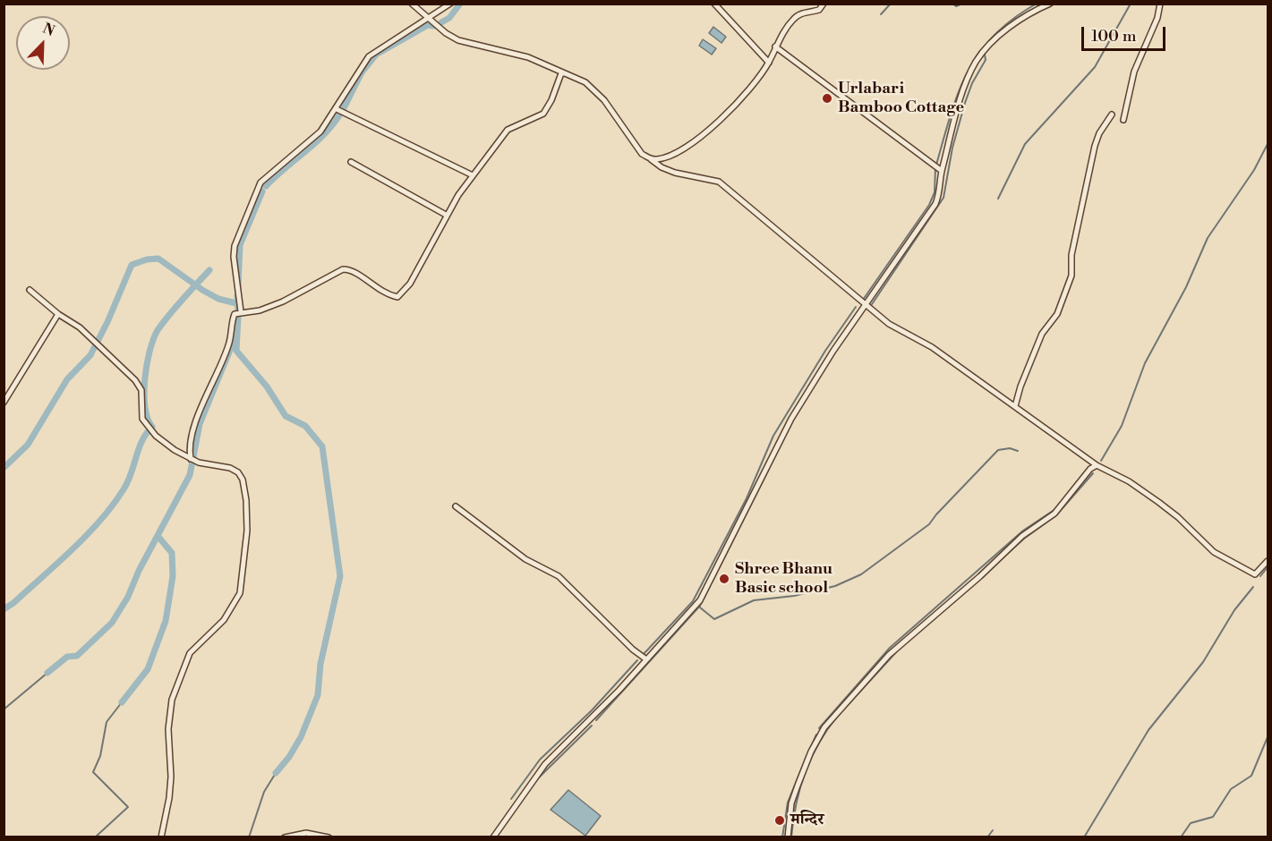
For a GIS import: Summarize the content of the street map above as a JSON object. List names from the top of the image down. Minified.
{"places":["Urlabari Bamboo Cottage","Shree Bhanu Basic school","मन्दिर"],"scale_bar":"100 m","north":"top right"}
